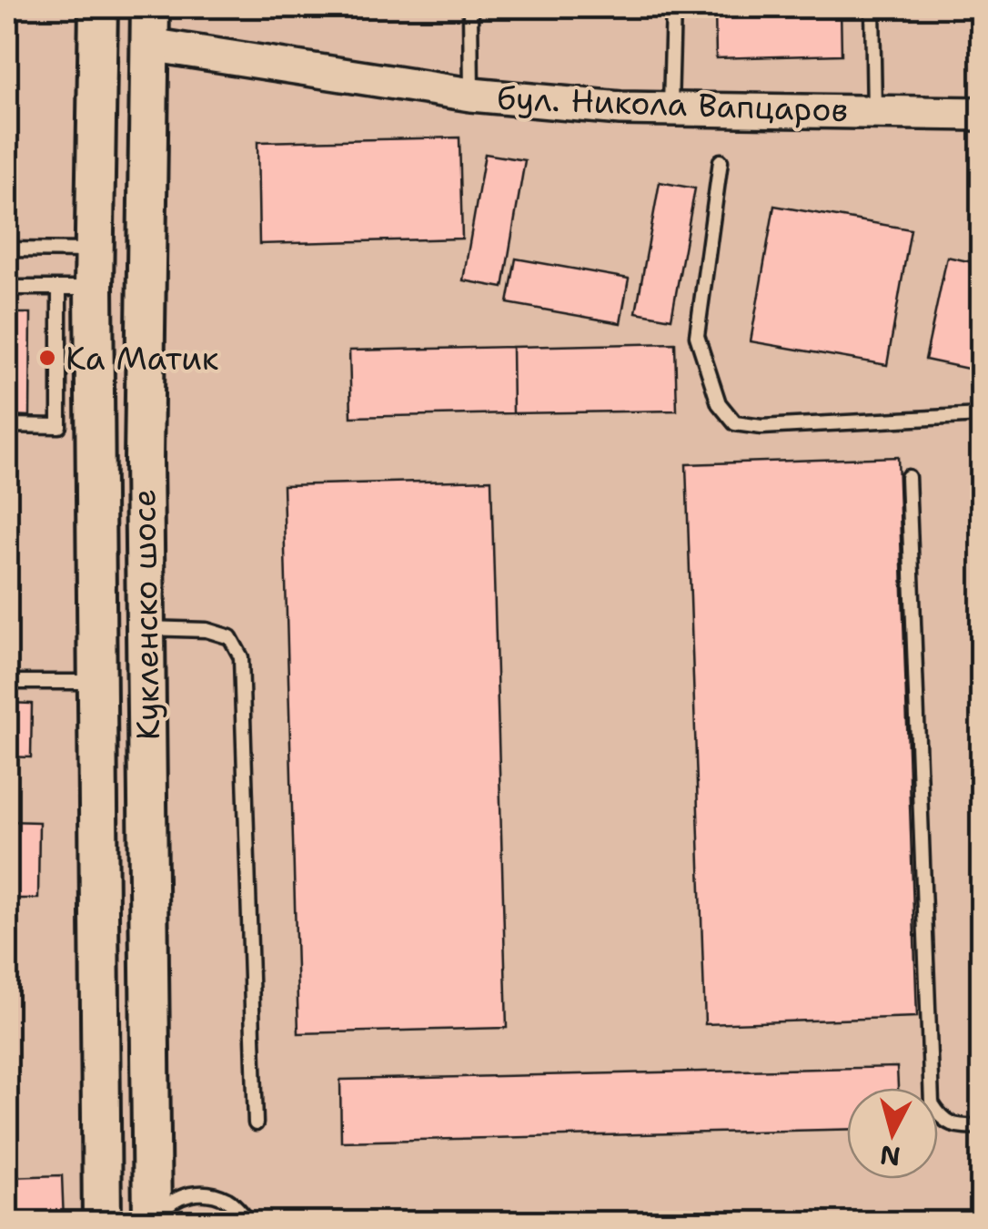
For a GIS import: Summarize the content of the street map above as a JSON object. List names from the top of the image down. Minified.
{"streets":{"main road":["Кукленско шосе"],"street":["бул. Никола Вапцаров"]},"crossings":[["бул. Никола Вапцаров","Кукленско шосе"]],"places":["Ка Матик"],"north":"bottom"}
